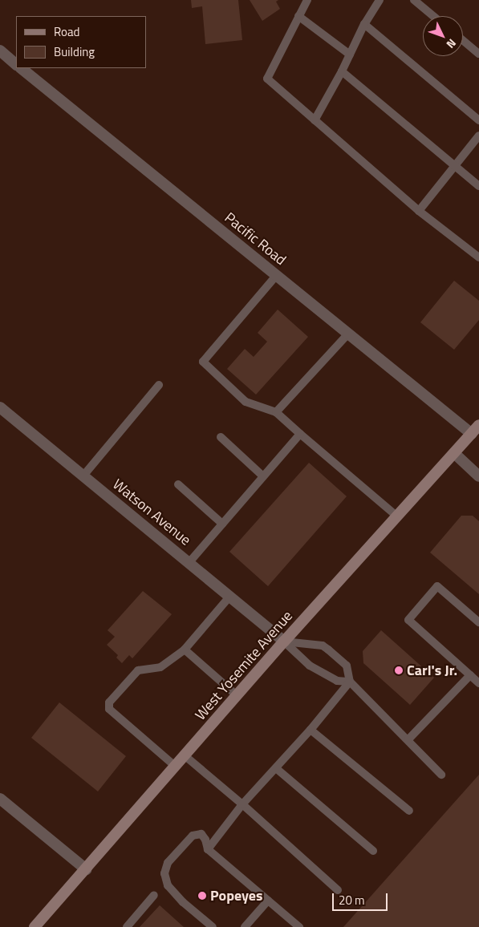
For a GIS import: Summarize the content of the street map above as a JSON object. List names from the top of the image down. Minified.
{"streets":{"main road":["West Yosemite Avenue"],"street":["Pacific Road","Watson Avenue"]},"crossings":[["Pacific Road","West Yosemite Avenue"],["Watson Avenue","West Yosemite Avenue"]],"places":["Carl's Jr.","Popeyes"],"legend":["Road","Building"],"scale_bar":"20 m","north":"bottom right"}
